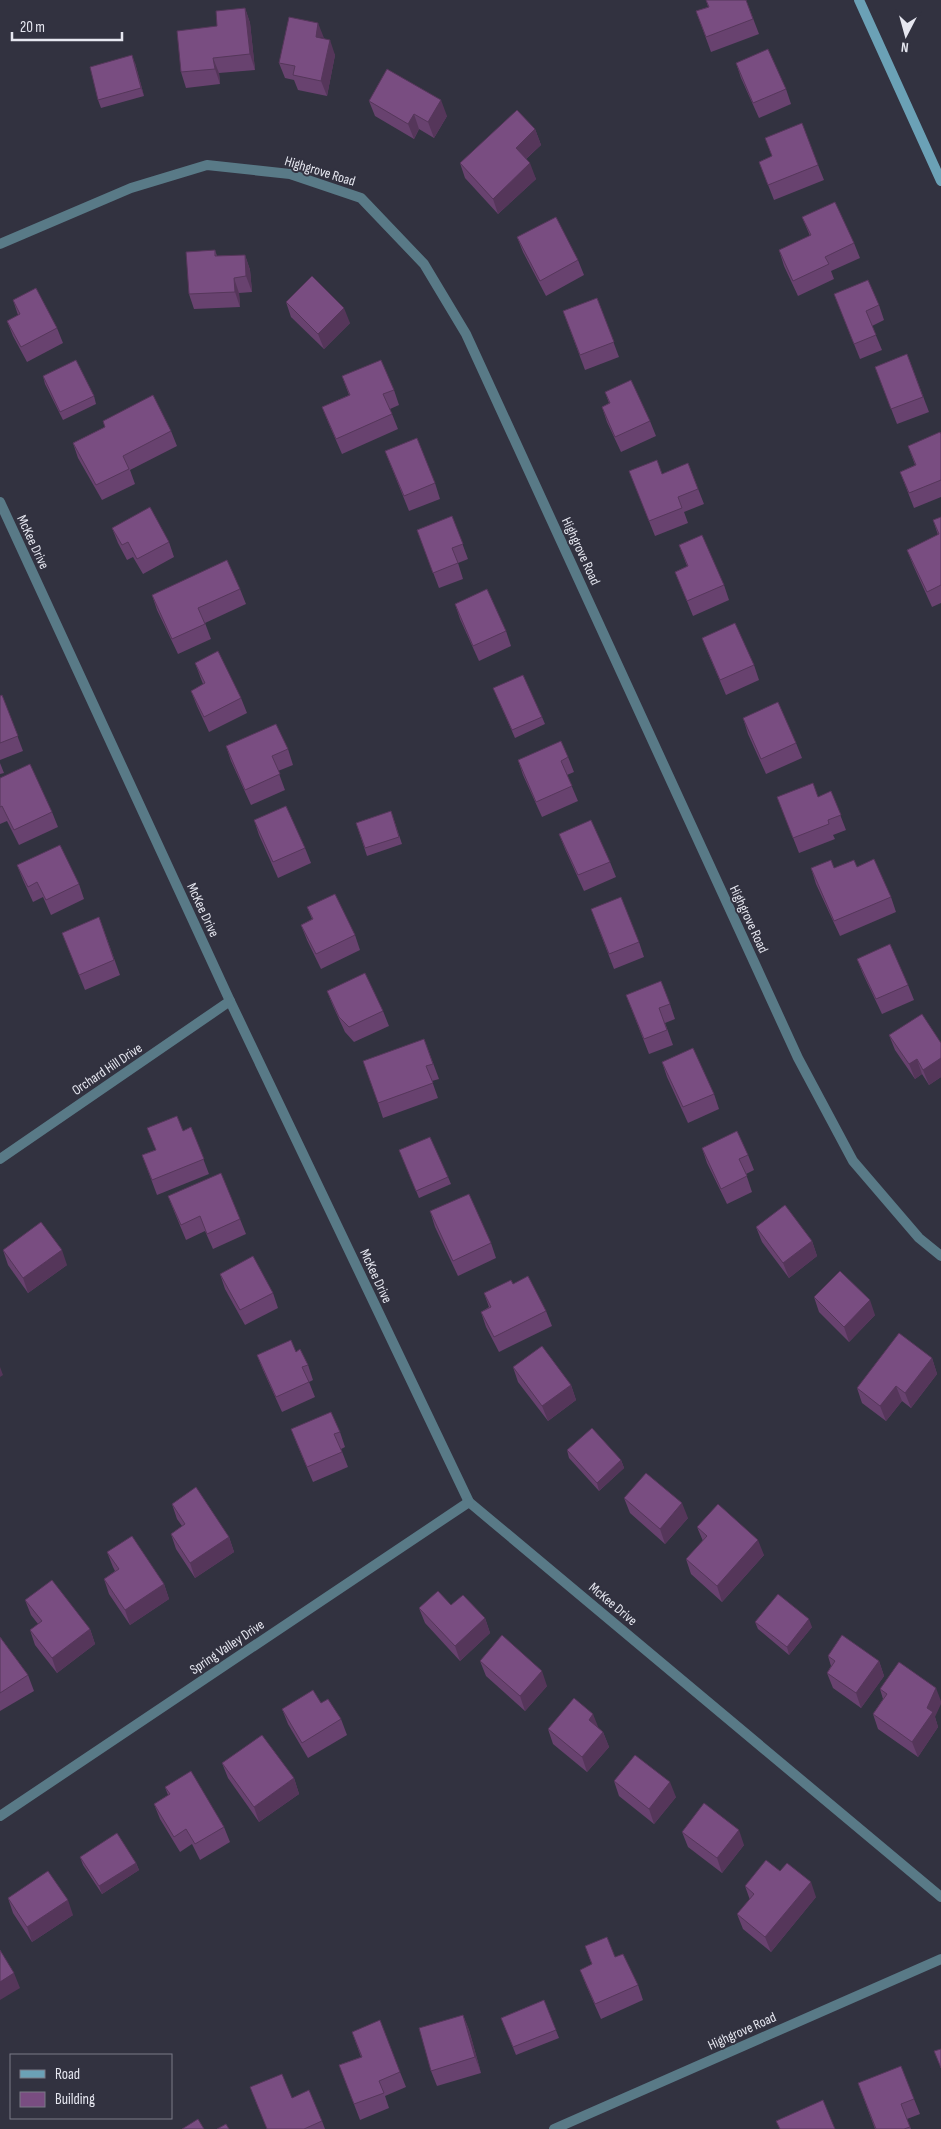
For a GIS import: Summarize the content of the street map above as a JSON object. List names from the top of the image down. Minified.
{"streets":{"street":["Highgrove Road","McKee Drive","Orchard Hill Drive","Spring Valley Drive"]},"crossings":[["McKee Drive","Orchard Hill Drive"],["McKee Drive","Spring Valley Drive"]],"legend":["Road","Building"],"scale_bar":"20 m","north":"bottom"}
